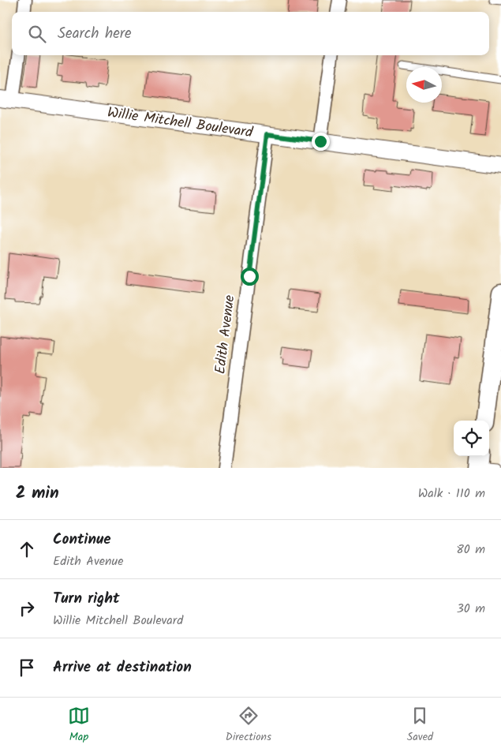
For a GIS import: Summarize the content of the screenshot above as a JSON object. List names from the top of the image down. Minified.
{"streets":{"street":["Willie Mitchell Boulevard","Edith Avenue"]},"crossings":[["Willie Mitchell Boulevard","Edith Avenue"]],"north":"left","page":{"search":"Search here","heading":["2 min","Walk · 110 m"],"list":[["Continue","Edith Avenue","80 m"],["Turn right","Willie Mitchell Boulevard","30 m"],"Arrive at destination"],"nav":["Map","Directions","Saved"]}}
